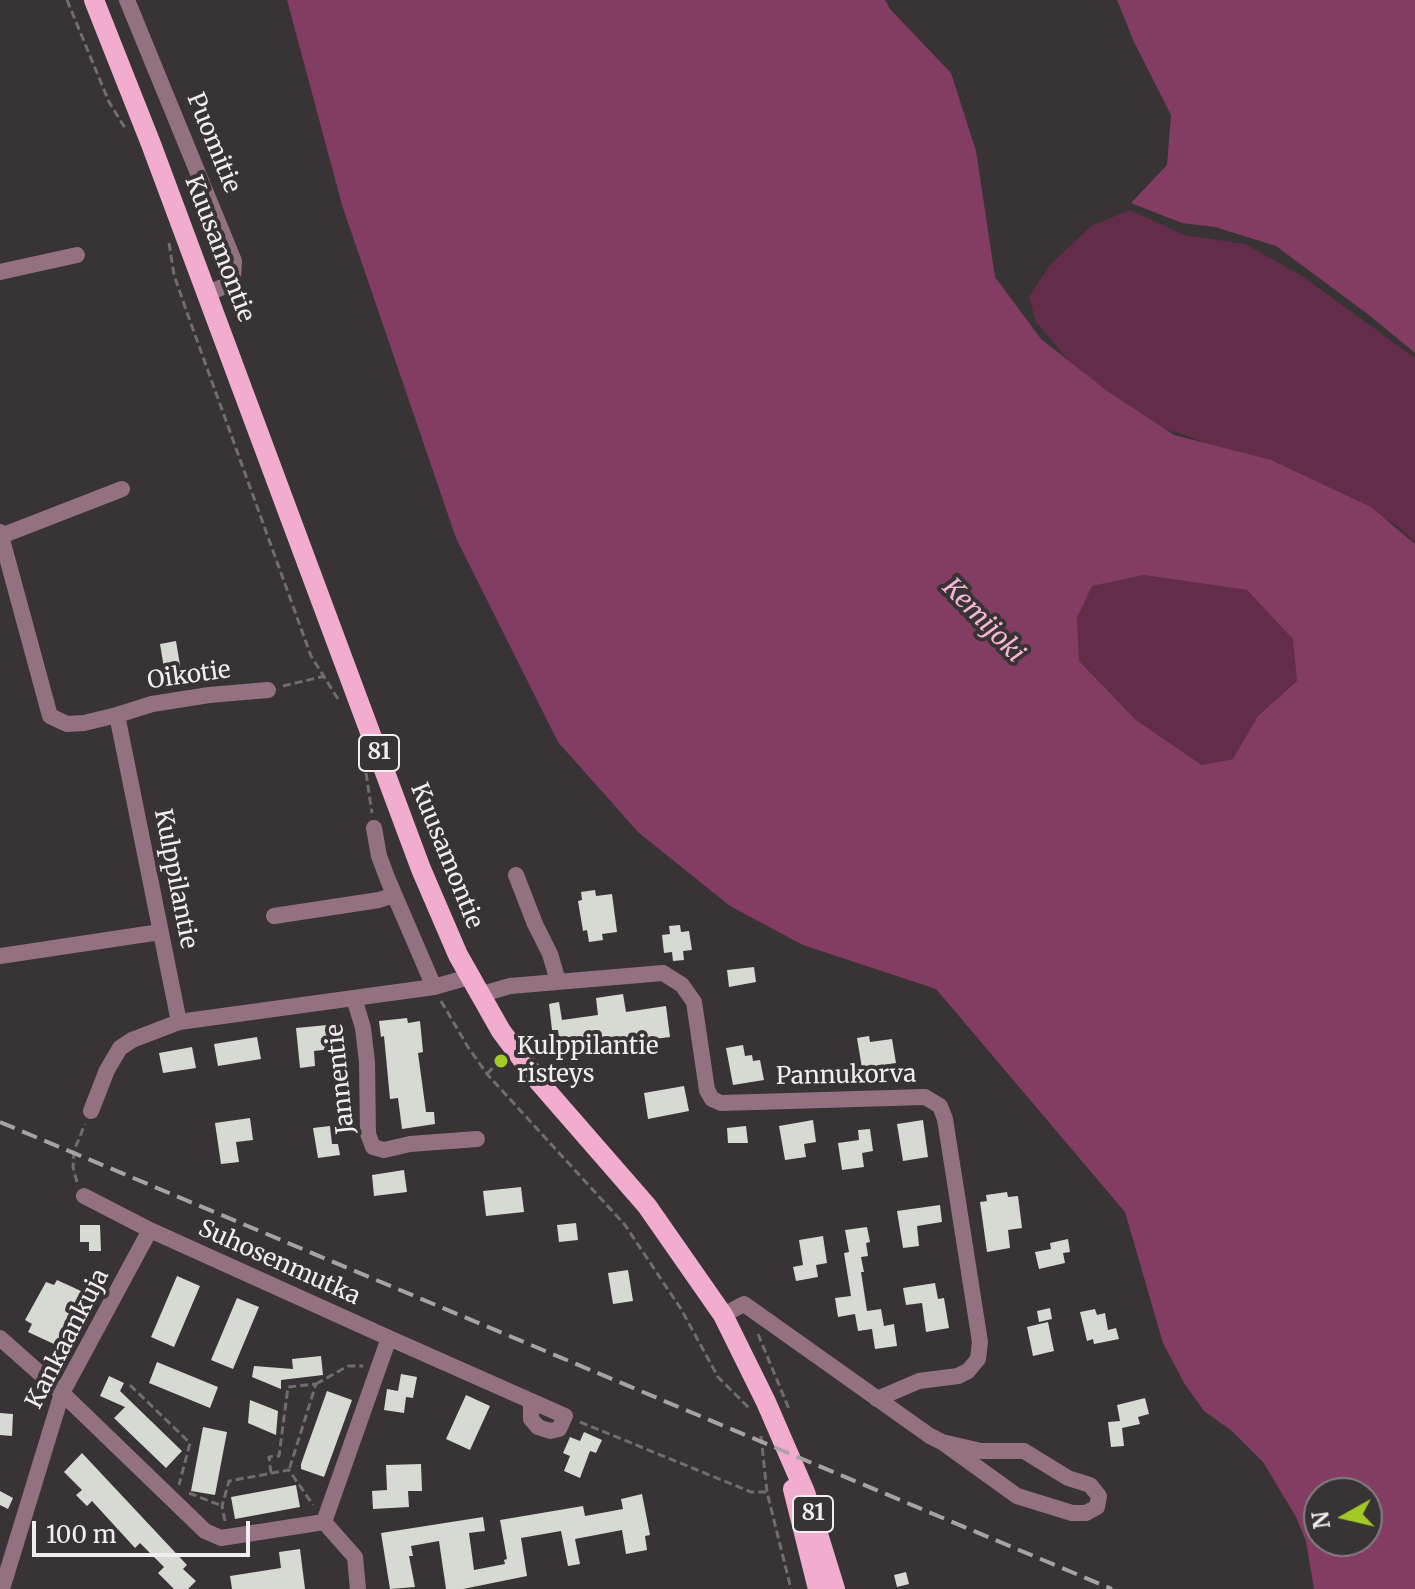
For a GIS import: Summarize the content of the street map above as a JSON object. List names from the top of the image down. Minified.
{"streets":{"main road":["Kuusamontie","81"],"street":["Puomitie","Oikotie","Kulppilantie","Pannukorva","Jannentie","Suhosenmutka","Kankaankuja"]},"crossings":[["Puomitie","Kuusamontie"],["Kuusamontie","Pannukorva"],["Oikotie","Kulppilantie"],["Suhosenmutka","Kankaankuja"]],"water":["Kemijoki"],"places":["Kulppilantie risteys"],"scale_bar":"100 m","north":"left"}
